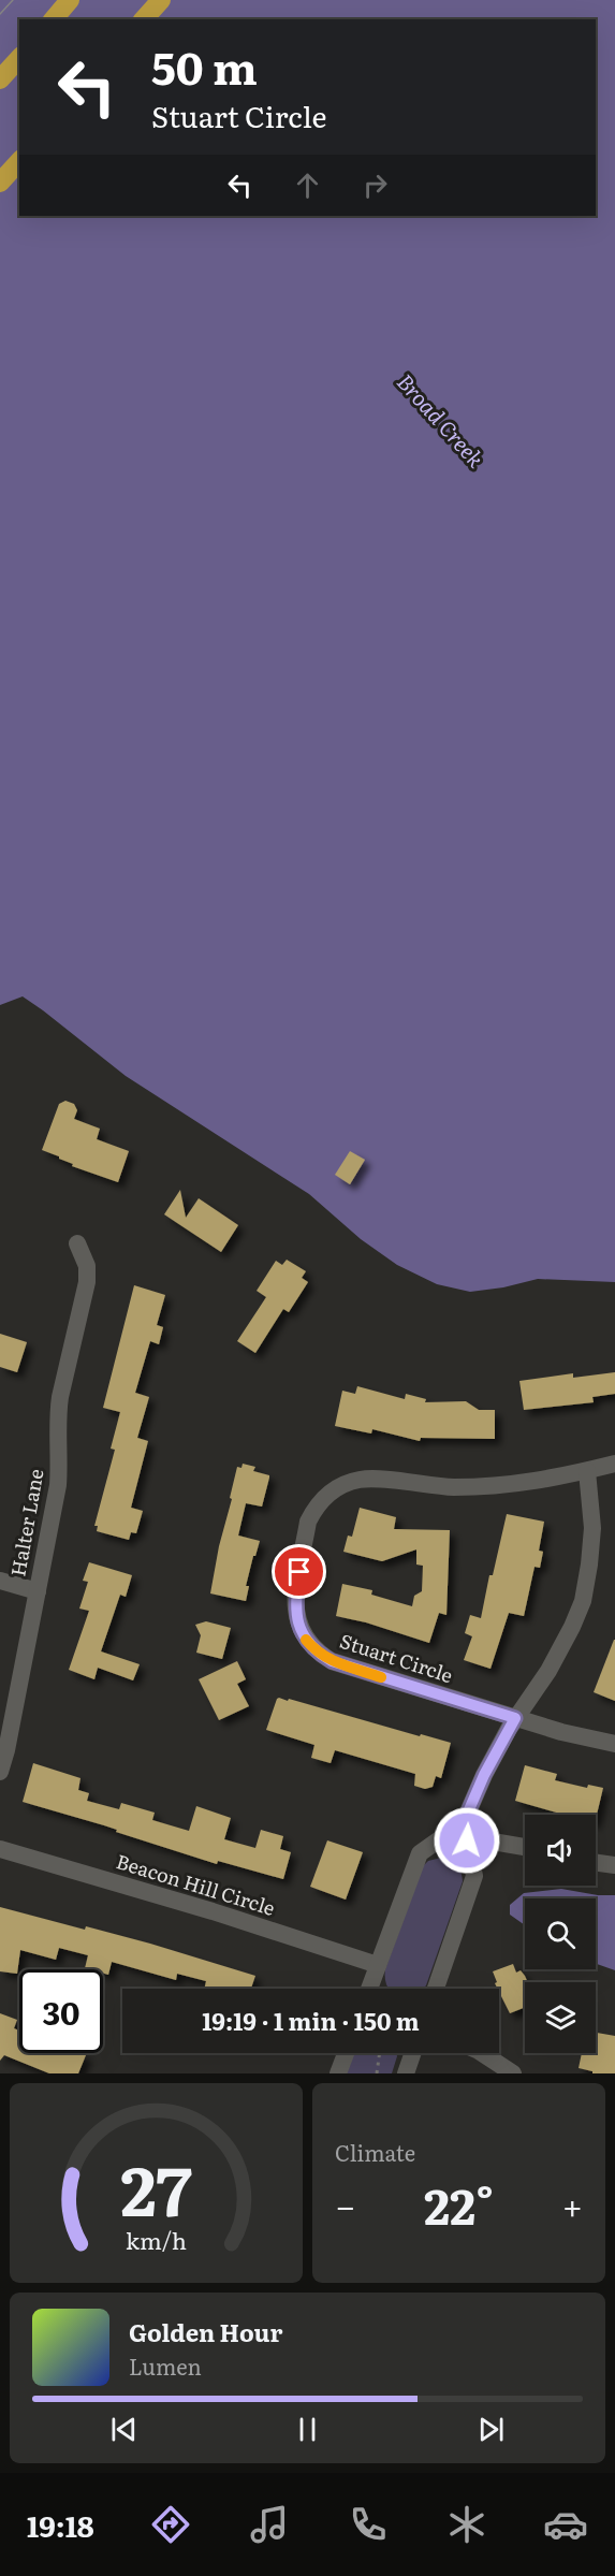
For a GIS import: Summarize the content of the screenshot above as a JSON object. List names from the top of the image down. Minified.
{"streets":{"street":["Halter Lane","Stuart Circle","Beacon Hill Circle"]},"water":["Broad Creek"],"page":{"turn":["50 m","Stuart Circle"],"limit":"30","trip":"19:19 · 1 min · 150 m","tile":"Climate","heat":["−","22°","+"],"song":["Golden Hour","Lumen"],"tabs":"19:18","gauge":["27","km/h"]}}
